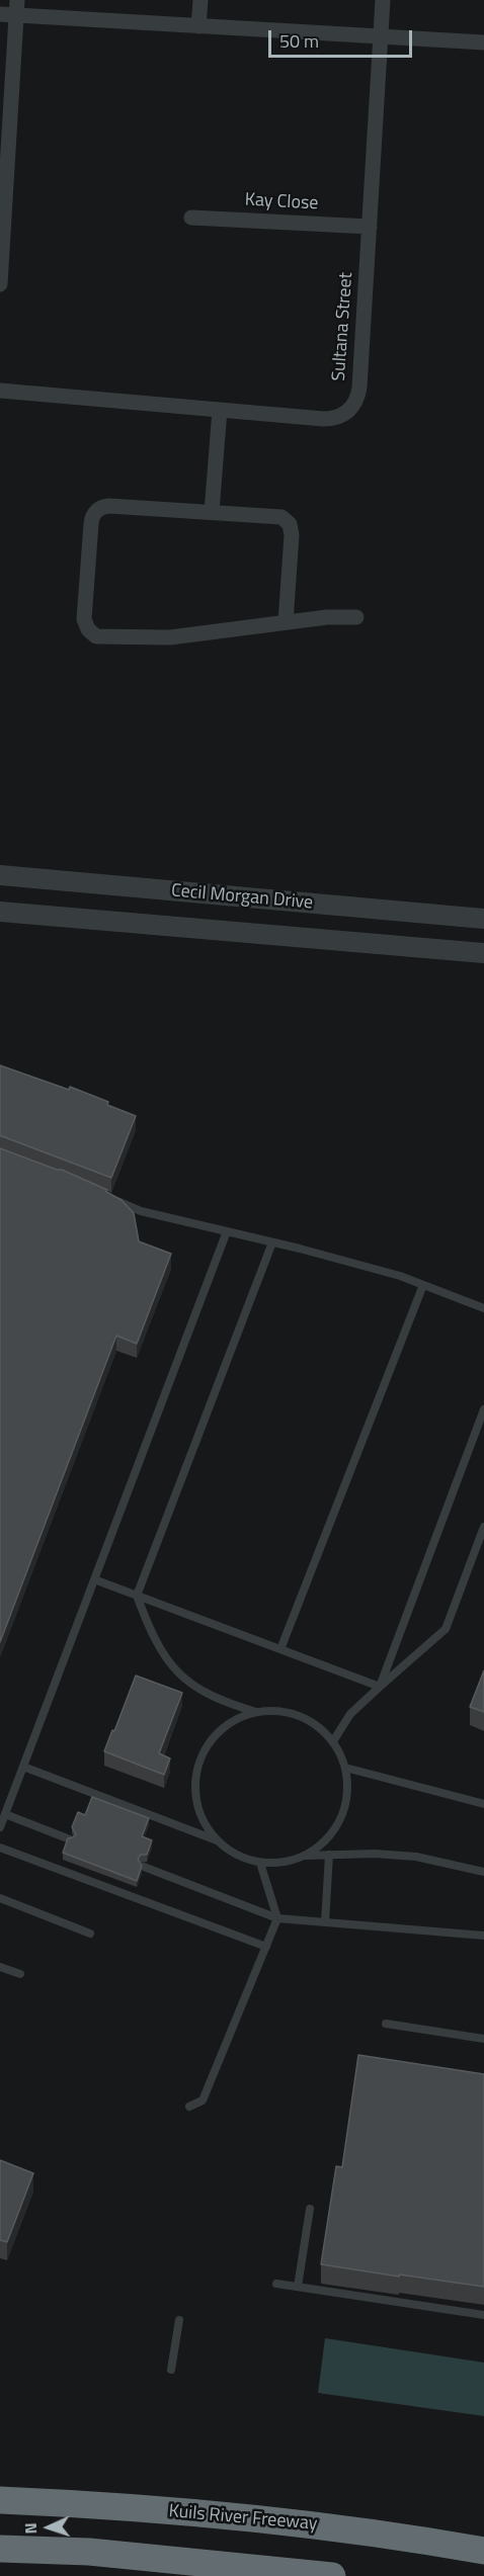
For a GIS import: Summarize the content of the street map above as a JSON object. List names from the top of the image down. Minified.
{"streets":{"highway":["Kuils River Freeway"],"street":["Kay Close","Sultana Street","Cecil Morgan Drive"]},"crossings":[["Kay Close","Sultana Street"]],"scale_bar":"50 m","north":"left"}
